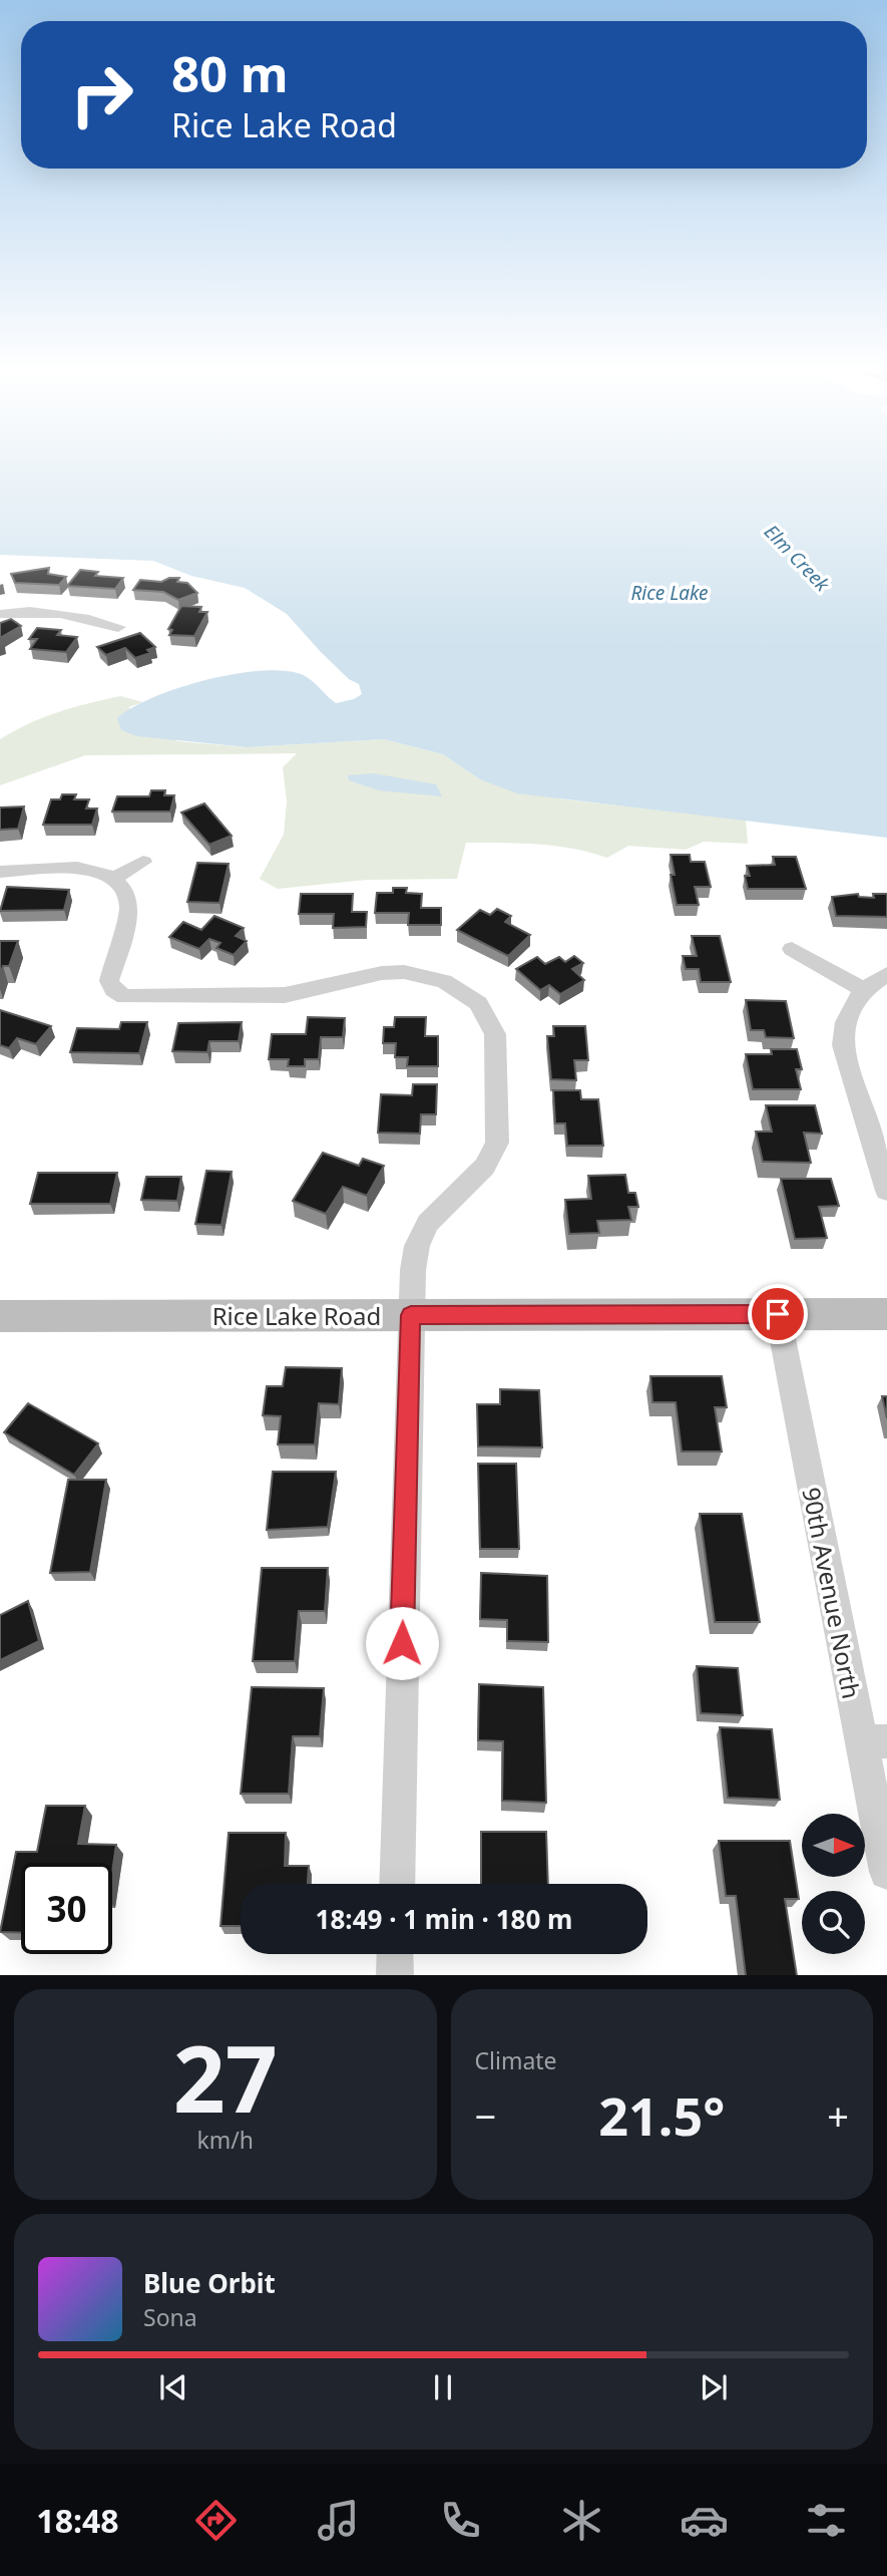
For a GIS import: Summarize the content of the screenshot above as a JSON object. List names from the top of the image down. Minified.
{"streets":{"street":["Rice Lake Road","90th Avenue North"]},"crossings":[["Rice Lake Road","90th Avenue North"]],"water":["Elm Creek","Rice Lake"],"north":"right","page":{"turn":["80 m","Rice Lake Road"],"limit":"30","trip":"18:49 · 1 min · 180 m","tile":[["27","km/h"],"Climate"],"heat":["−","21.5°","+"],"song":["Blue Orbit","Sona"],"tabs":"18:48"}}
